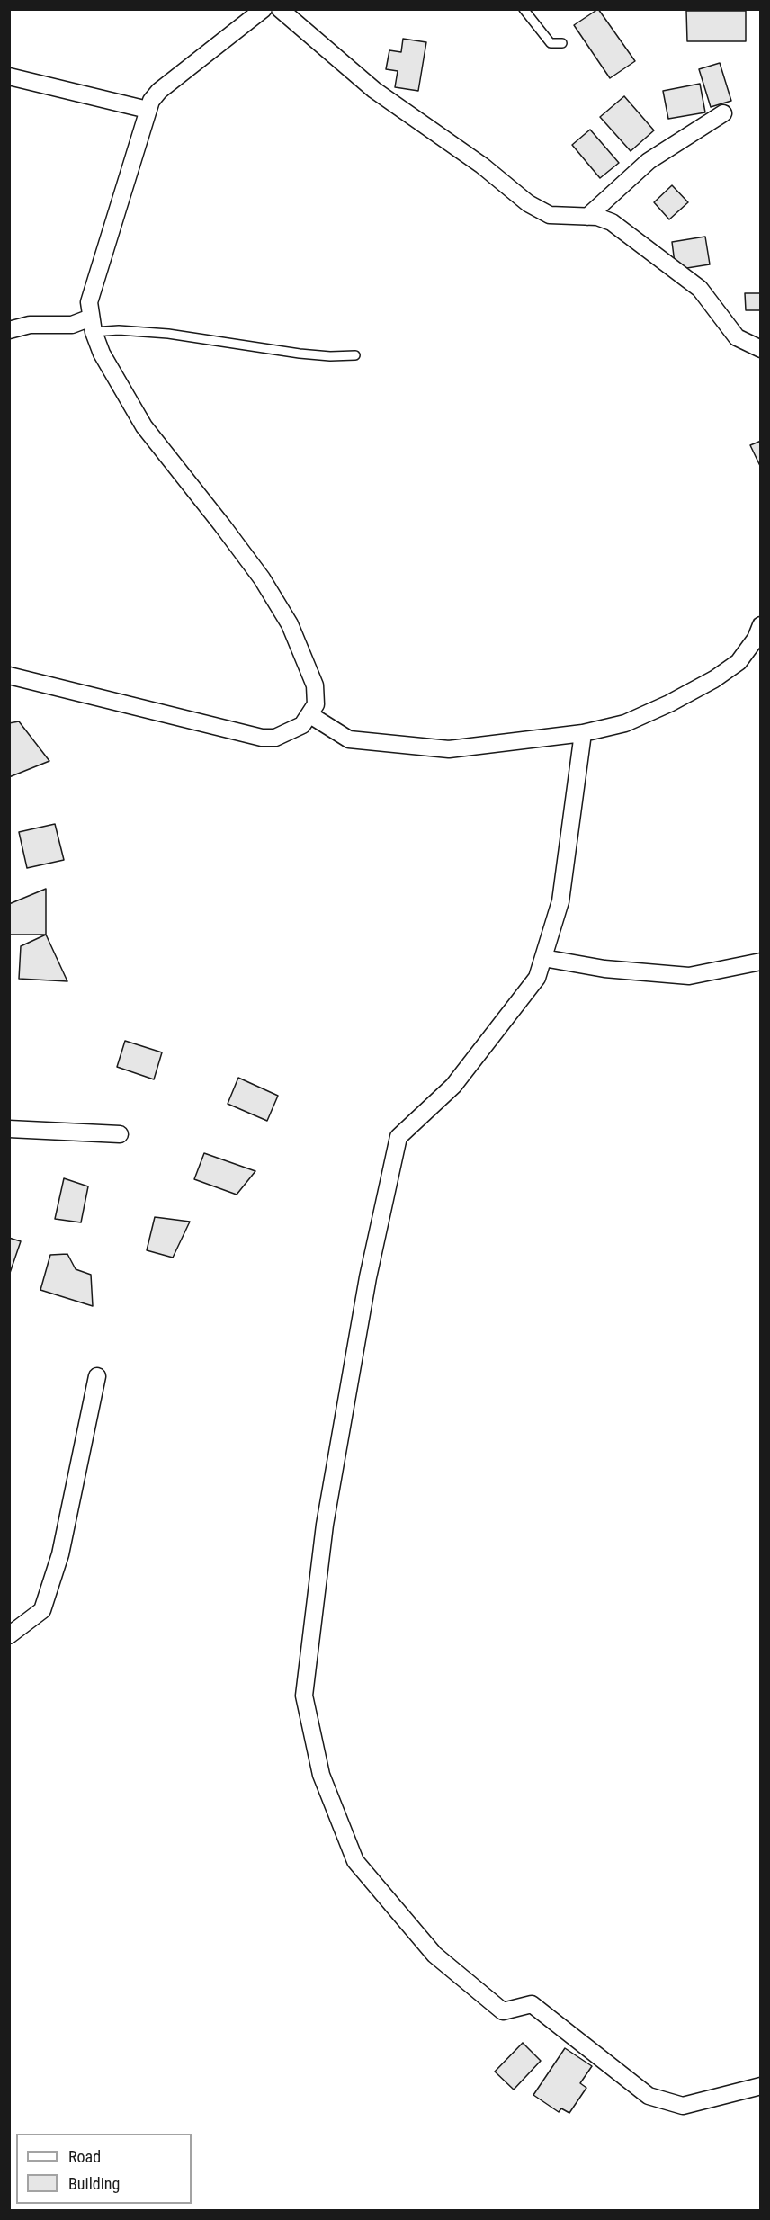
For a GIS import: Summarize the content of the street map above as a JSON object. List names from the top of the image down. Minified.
{"legend":["Road","Building"]}
